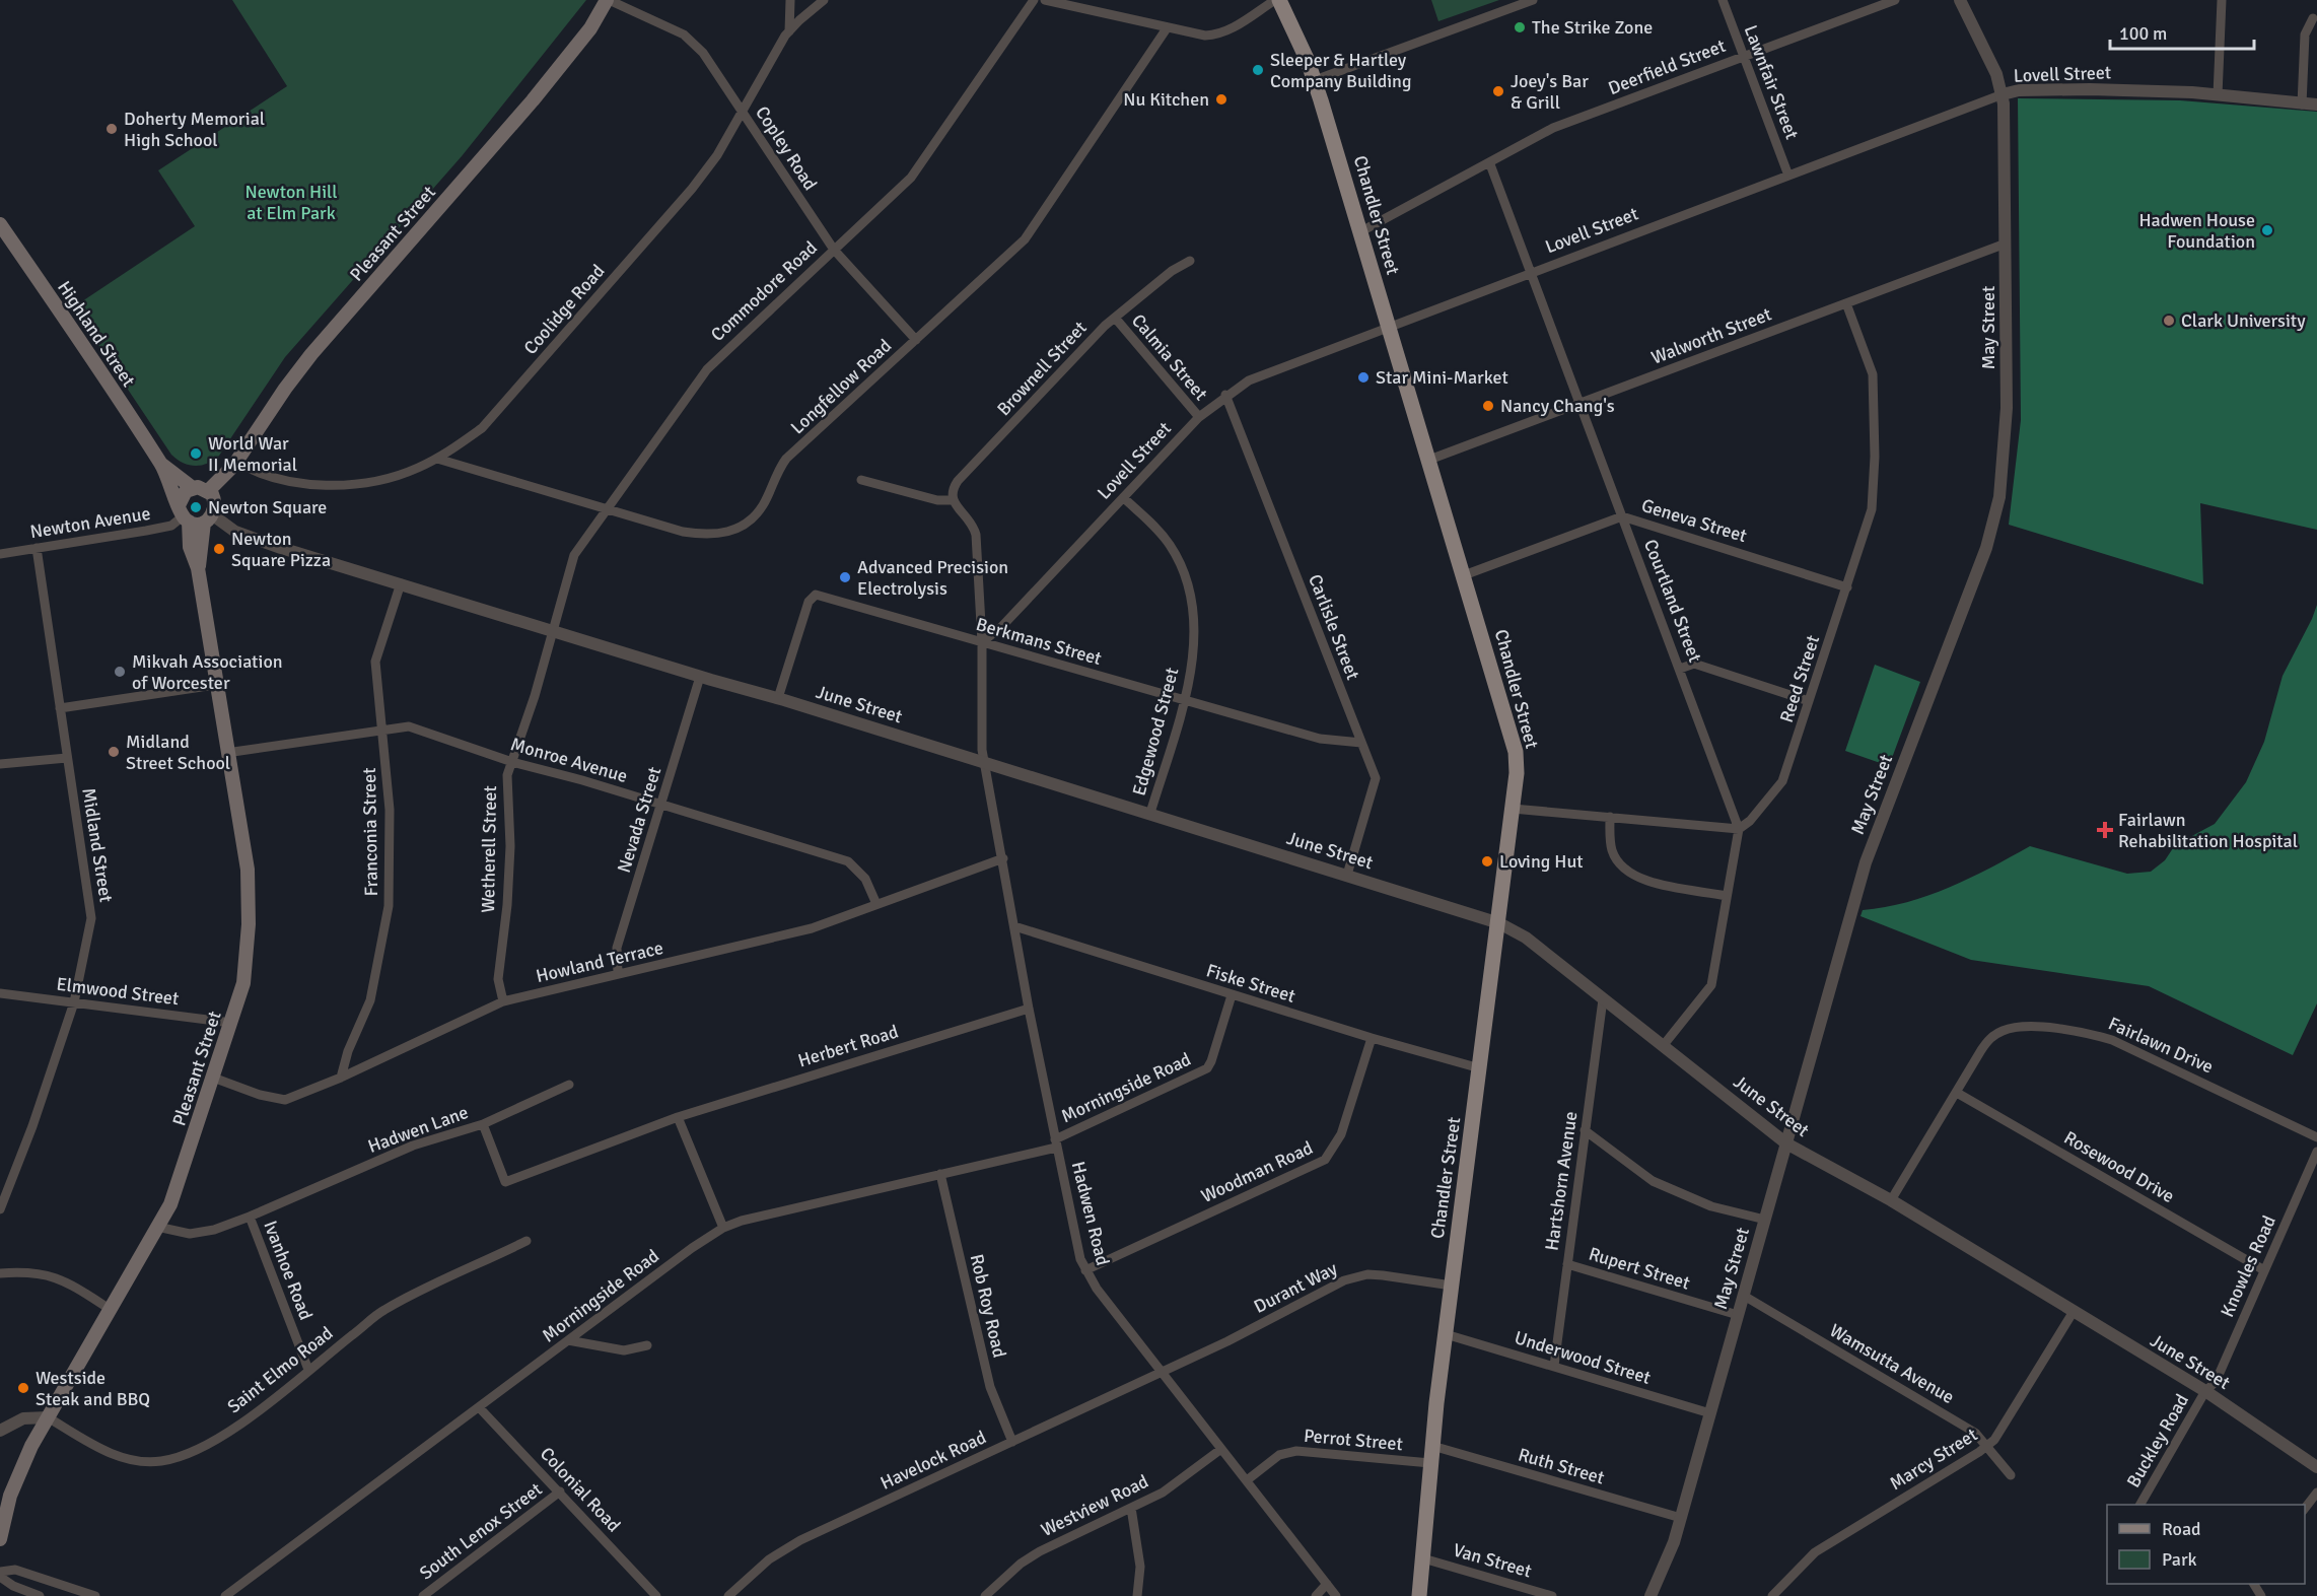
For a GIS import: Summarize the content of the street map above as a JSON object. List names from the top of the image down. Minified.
{"streets":{"main road":["Chandler Street","Pleasant Street","Highland Street"],"street":["Deerfield Street","Lovell Street","Lawnfair Street","Copley Road","Commodore Road","Coolidge Road","May Street","Walworth Street","Calmia Street","Brownell Street","Longfellow Road","Geneva Street","Newton Avenue","Courtland Street","Carlisle Street","Berkmans Street","Reed Street","June Street","Edgewood Street","Monroe Avenue","Nevada Street","Franconia Street","Midland Street","Wetherell Street","Howland Terrace","Fiske Street","Elmwood Street","Fairlawn Drive","Herbert Road","Morningside Road","Hadwen Lane","Rosewood Drive","Woodman Road","Hartshorn Avenue","Hadwen Road","Knowles Road","Rupert Street","Ivanhoe Road","Durant Way","Rob Roy Road","Underwood Street","Wamsutta Avenue","Saint Elmo Road","Perrot Street","Buckley Road","Marcy Street","Havelock Road","Ruth Street","Colonial Road","Westview Road","South Lenox Street","Van Street"]},"crossings":[["Deerfield Street","Lawnfair Street"],["Deerfield Street","Chandler Street"],["Deerfield Street","Courtland Street"],["Lovell Street","Lawnfair Street"],["Lovell Street","Chandler Street"],["Lovell Street","May Street"],["Lovell Street","Calmia Street"],["Lovell Street","Courtland Street"],["Lovell Street","Carlisle Street"],["Lovell Street","Berkmans Street"],["Lovell Street","Edgewood Street"],["Copley Road","Pleasant Street"],["Copley Road","Commodore Road"],["Copley Road","Coolidge Road"],["Copley Road","Longfellow Road"],["Chandler Street","Walworth Street"],["Chandler Street","Geneva Street"],["Chandler Street","June Street"],["Chandler Street","Fiske Street"],["Chandler Street","Durant Way"],["Chandler Street","Underwood Street"],["Chandler Street","Perrot Street"],["Chandler Street","Ruth Street"],["Chandler Street","Van Street"],["Pleasant Street","Coolidge Road"],["Pleasant Street","Highland Street"],["Pleasant Street","Newton Avenue"],["Pleasant Street","June Street"],["Pleasant Street","Monroe Avenue"],["Pleasant Street","Howland Terrace"],["Pleasant Street","Elmwood Street"],["Pleasant Street","Hadwen Lane"],["Pleasant Street","Saint Elmo Road"],["Commodore Road","Longfellow Road"],["Commodore Road","June Street"],["Commodore Road","Wetherell Street"],["Coolidge Road","Longfellow Road"],["May Street","Walworth Street"],["May Street","June Street"],["May Street","Rupert Street"],["May Street","Underwood Street"],["May Street","Wamsutta Avenue"],["May Street","Ruth Street"],["Highland Street","Newton Avenue"],["Highland Street","June Street"],["Walworth Street","Courtland Street"],["Walworth Street","Reed Street"],["Calmia Street","Brownell Street"],["Geneva Street","Courtland Street"],["Geneva Street","Reed Street"],["Newton Avenue","June Street"],["Newton Avenue","Midland Street"],["Courtland Street","Reed Street"],["Carlisle Street","Berkmans Street"],["Carlisle Street","June Street"],["Berkmans Street","June Street"],["Berkmans Street","Edgewood Street"],["June Street","Edgewood Street"],["June Street","Nevada Street"],["June Street","Franconia Street"],["June Street","Wetherell Street"],["June Street","Fairlawn Drive"],["June Street","Hartshorn Avenue"],["June Street","Hadwen Road"],["June Street","Knowles Road"],["June Street","Buckley Road"],["June Street","Marcy Street"],["Monroe Avenue","Nevada Street"],["Monroe Avenue","Franconia Street"],["Monroe Avenue","Wetherell Street"],["Monroe Avenue","Howland Terrace"],["Nevada Street","Howland Terrace"],["Franconia Street","Howland Terrace"],["Midland Street","Elmwood Street"],["Wetherell Street","Howland Terrace"],["Howland Terrace","Hadwen Road"],["Fiske Street","Morningside Road"],["Fiske Street","Woodman Road"],["Fiske Street","Hadwen Road"],["Fairlawn Drive","Rosewood Drive"],["Herbert Road","Hadwen Lane"],["Herbert Road","Hadwen Road"],["Morningside Road","Hadwen Road"],["Morningside Road","Rob Roy Road"],["Morningside Road","Colonial Road"],["Hadwen Lane","Ivanhoe Road"],["Rosewood Drive","Knowles Road"],["Woodman Road","Hadwen Road"],["Hartshorn Avenue","Rupert Street"],["Hartshorn Avenue","Underwood Street"],["Hadwen Road","Durant Way"],["Hadwen Road","Perrot Street"],["Hadwen Road","Havelock Road"],["Hadwen Road","Westview Road"],["Knowles Road","Buckley Road"],["Ivanhoe Road","Saint Elmo Road"],["Durant Way","Havelock Road"],["Rob Roy Road","Havelock Road"],["Wamsutta Avenue","Marcy Street"],["Colonial Road","South Lenox Street"]],"parks":["Newton Hill at Elm Park"],"places":{"other":["The Strike Zone","Sleeper & Hartley Company Building","Joey's Bar & Grill","Nu Kitchen","Doherty Memorial High School","Hadwen House Foundation","Clark University","Star Mini-Market","Nancy Chang's","World War II Memorial","Newton Square","Newton Square Pizza","Advanced Precision Electrolysis","Mikvah Association of Worcester","Midland Street School","Loving Hut","Westside Steak and BBQ"],"health":["Fairlawn Rehabilitation Hospital"]},"legend":["Road","Park"],"scale_bar":"100 m"}
